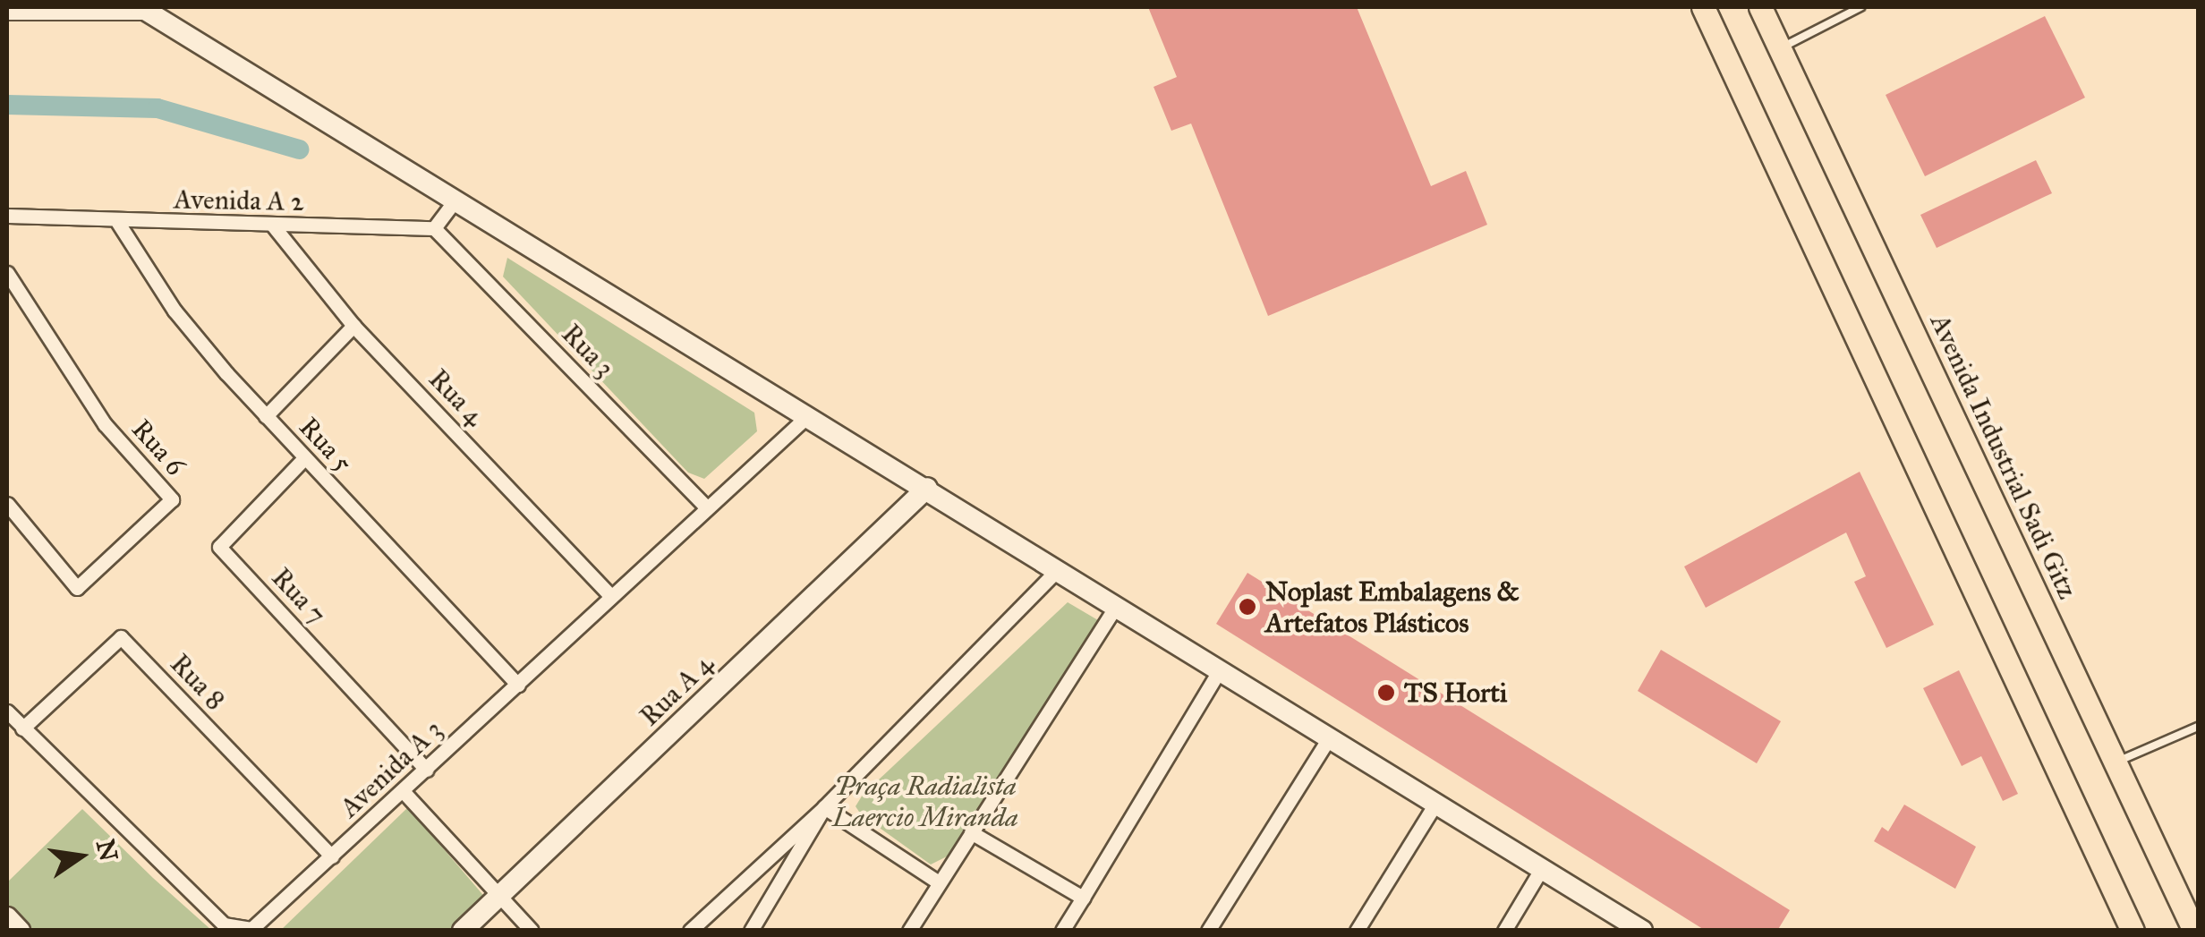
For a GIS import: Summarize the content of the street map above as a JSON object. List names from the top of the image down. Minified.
{"streets":{"main road":["Avenida Industrial Sadi Gitz"],"street":["Avenida A 2","Rua 3","Rua 4","Rua 5","Rua 6","Rua 7","Rua 8","Rua A 4","Avenida A 3"]},"crossings":[["Avenida A 2","Rua 3"],["Avenida A 2","Rua 4"],["Avenida A 2","Rua 5"],["Rua 3","Avenida A 3"],["Rua 4","Avenida A 3"],["Rua 5","Rua 7"],["Rua 5","Avenida A 3"],["Rua 7","Avenida A 3"],["Rua 8","Avenida A 3"]],"parks":["Praça Radialista Laercio Miranda"],"places":["Noplast Embalagens & Artefatos Plásticos","TS Horti"],"north":"right"}
